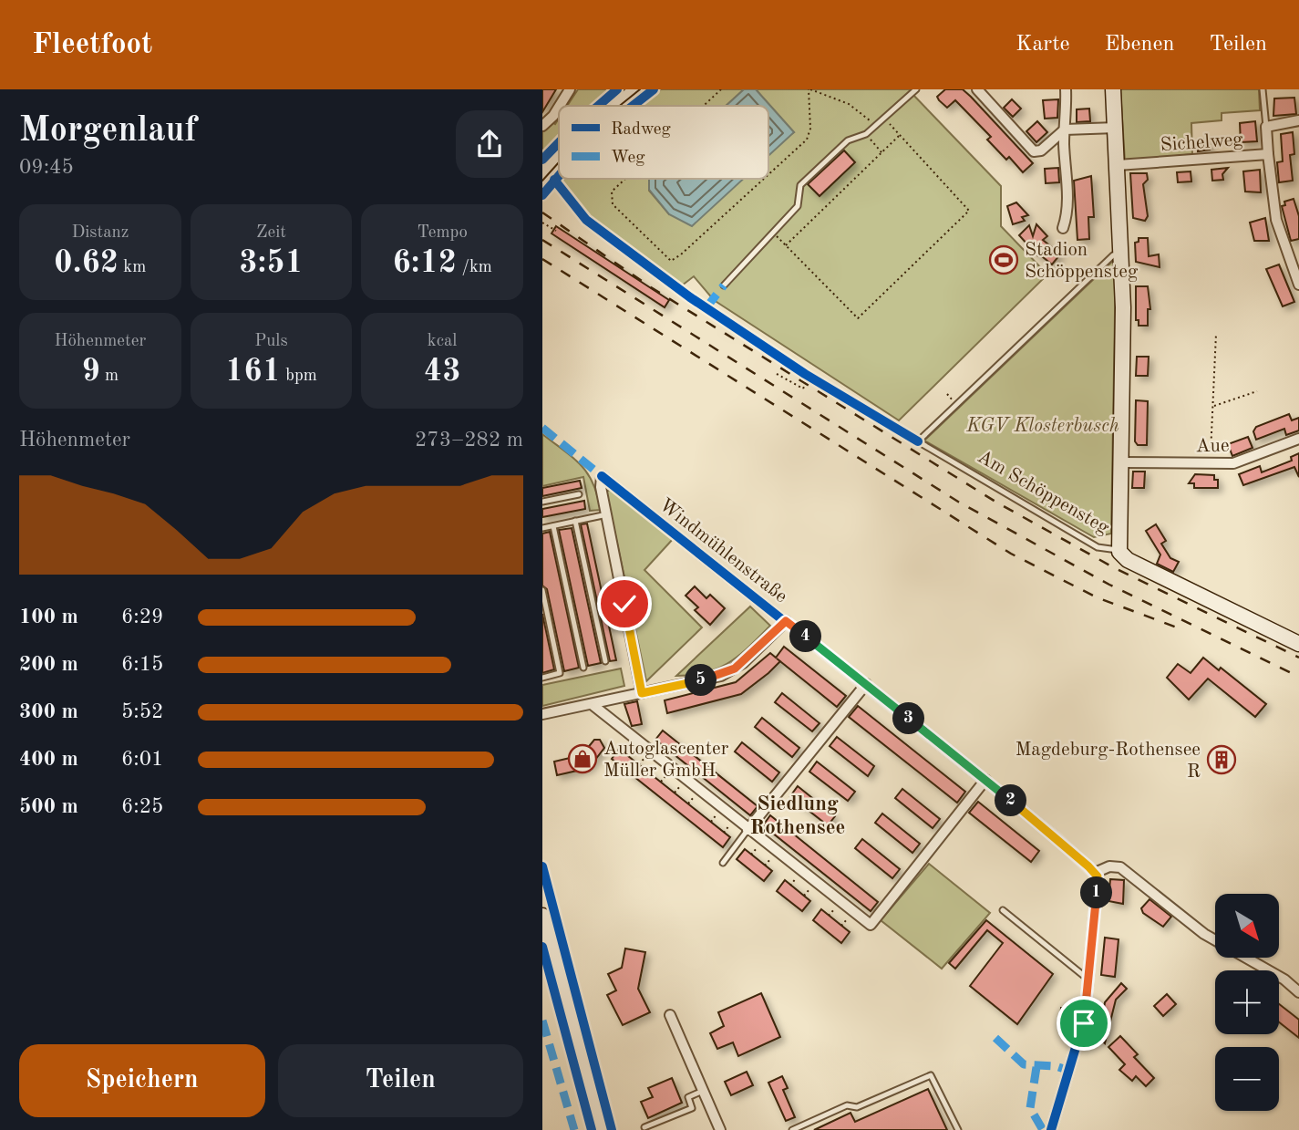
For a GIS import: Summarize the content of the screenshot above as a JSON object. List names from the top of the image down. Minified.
{"streets":{"street":["Sichelweg","Aue","Am Schöppensteg","Windmühlenstraße"]},"districts":["Siedlung Rothensee"],"parks":["KGV Klosterbusch"],"places":{"sports":["Stadion Schöppensteg"],"shop":["Autoglascenter Müller GmbH"],"building":["Magdeburg-Rothensee R"]},"legend":["Radweg","Weg"],"north":"bottom right","page":{"header":"Fleetfoot","nav":["Karte","Ebenen","Teilen"],"heading":["Morgenlauf","09:45"],"stats":[["Distanz","0.62 km"],["Zeit","3:51"],["Tempo","6:12 /km"],["Höhenmeter","9 m"],["Puls","161 bpm"],["kcal","43"]],"chart":["Höhenmeter","273–282 m"],"list":[{"name":"100 m","note":"6:29"},{"name":"200 m","note":"6:15"},{"name":"300 m","note":"5:52"},{"name":"400 m","note":"6:01"},{"name":"500 m","note":"6:25"}],"pins":["4","5","3","2","1"],"map_buttons":["+","−"],"buttons":["Speichern","Teilen"]}}
